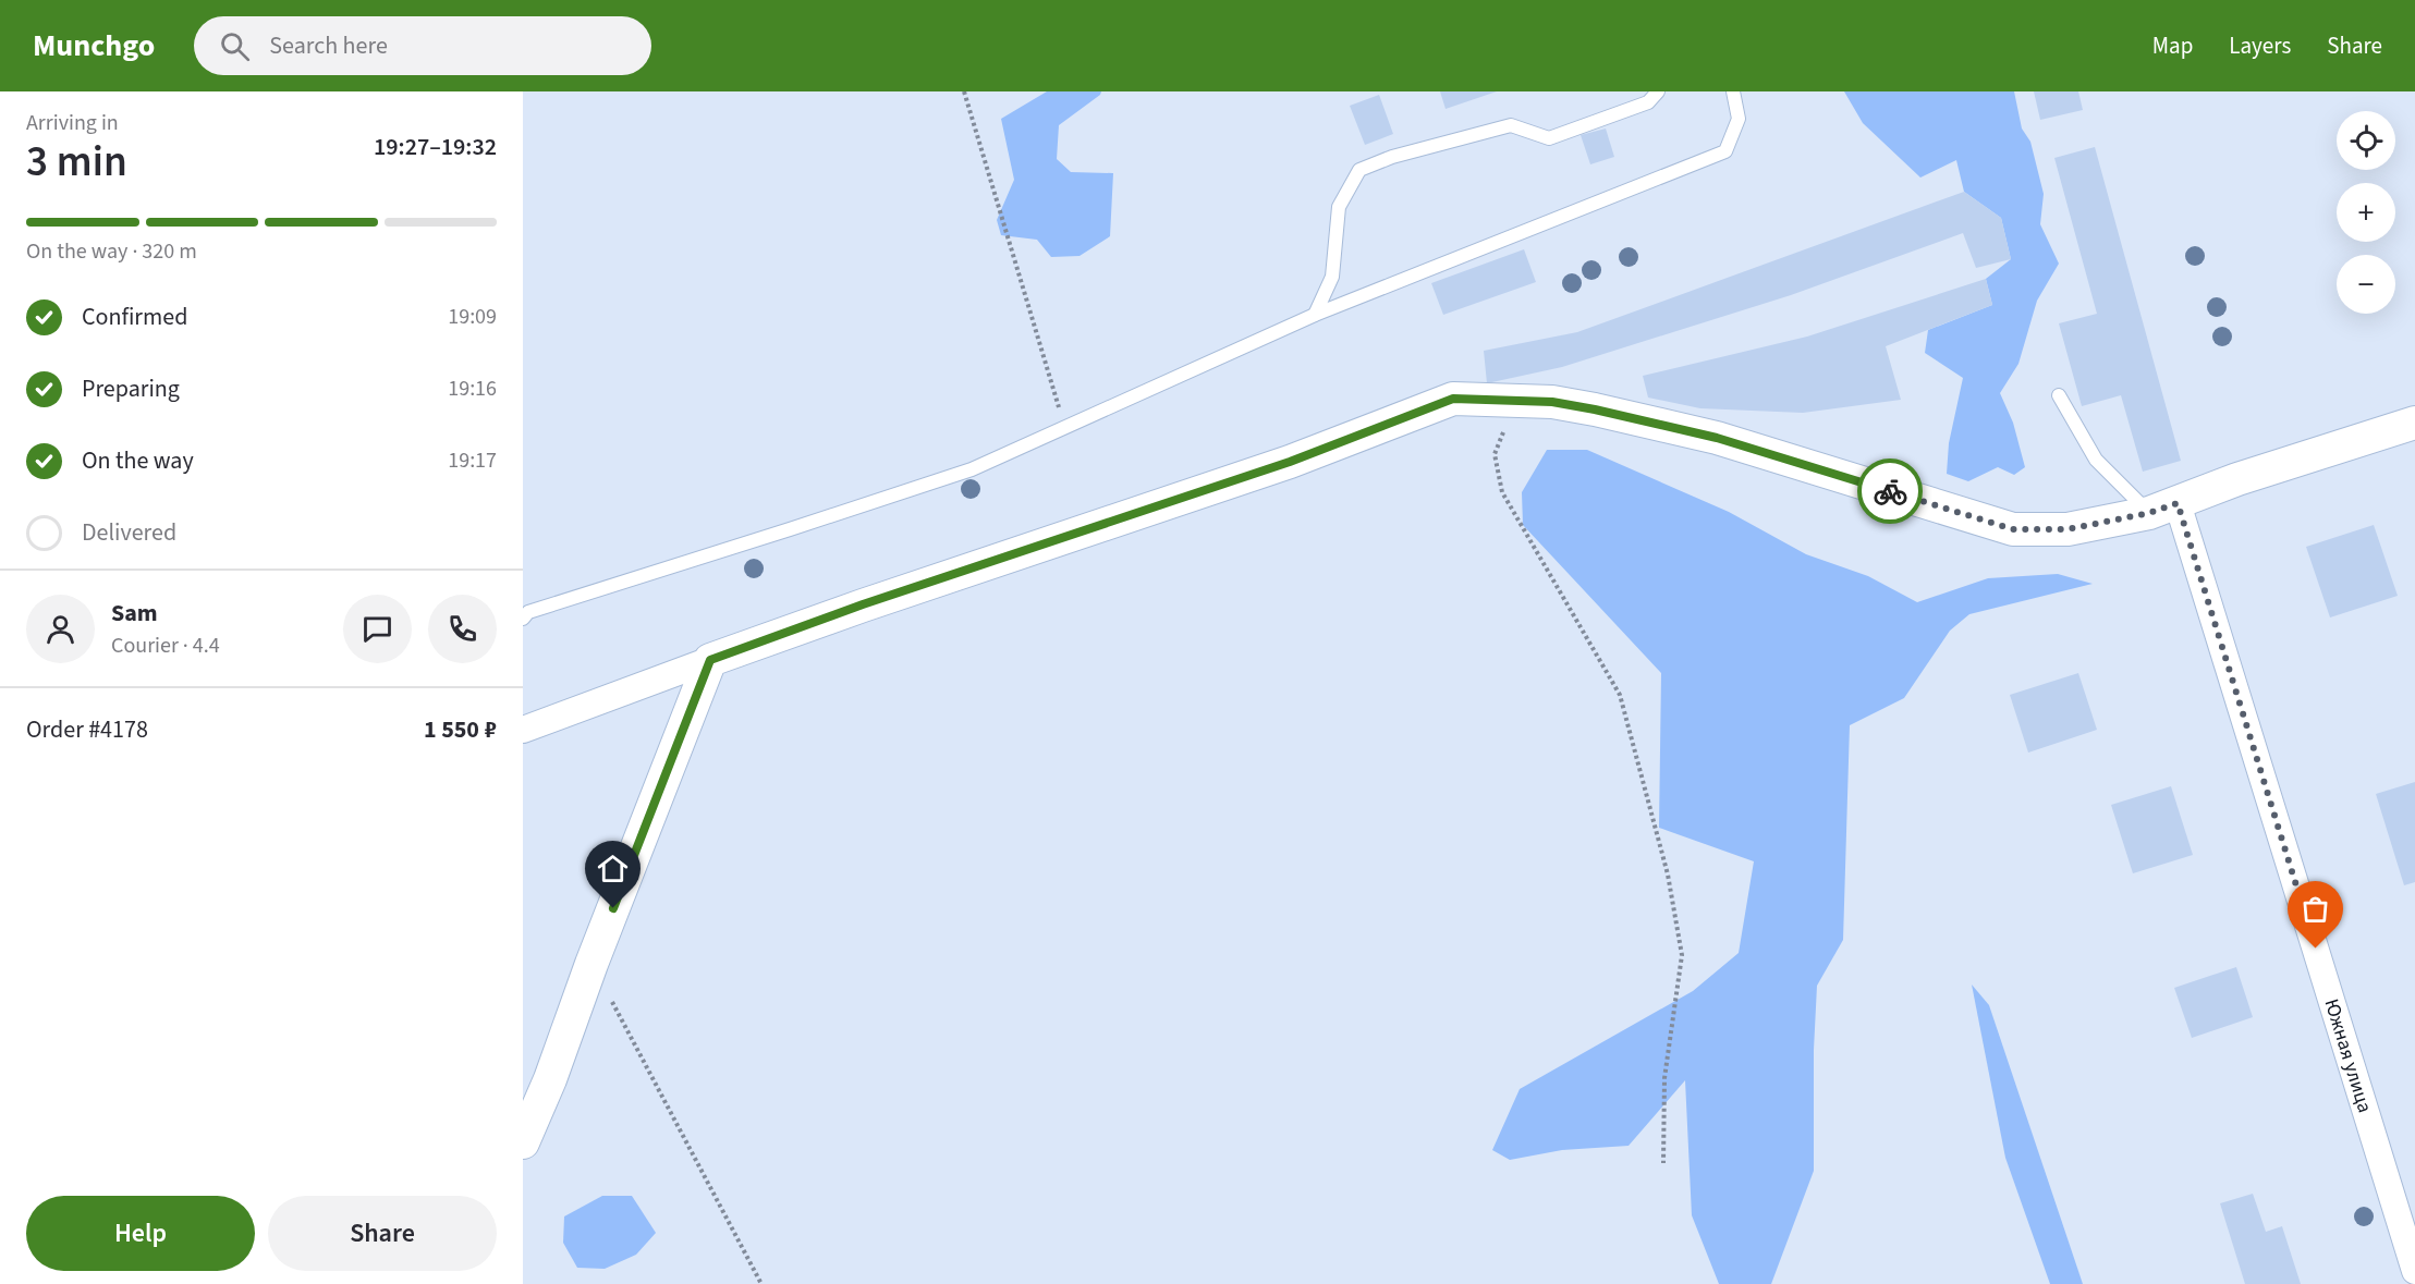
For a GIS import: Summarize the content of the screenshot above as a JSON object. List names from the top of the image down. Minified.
{"streets":{"street":["Южная улица"]},"page":{"header":"Munchgo","search":"Search here","nav":["Map","Layers","Share"],"heading":["3 min","Arriving in","19:27–19:32"],"panel":["Sam","Courier · 4.4","Order #4178","1 550 ₽"],"map_buttons":["+","−"],"bar":"On the way · 320 m","list":[["Confirmed","19:09"],["Preparing","19:16"],["On the way","19:17"],"Delivered"],"buttons":["Help","Share"]}}
